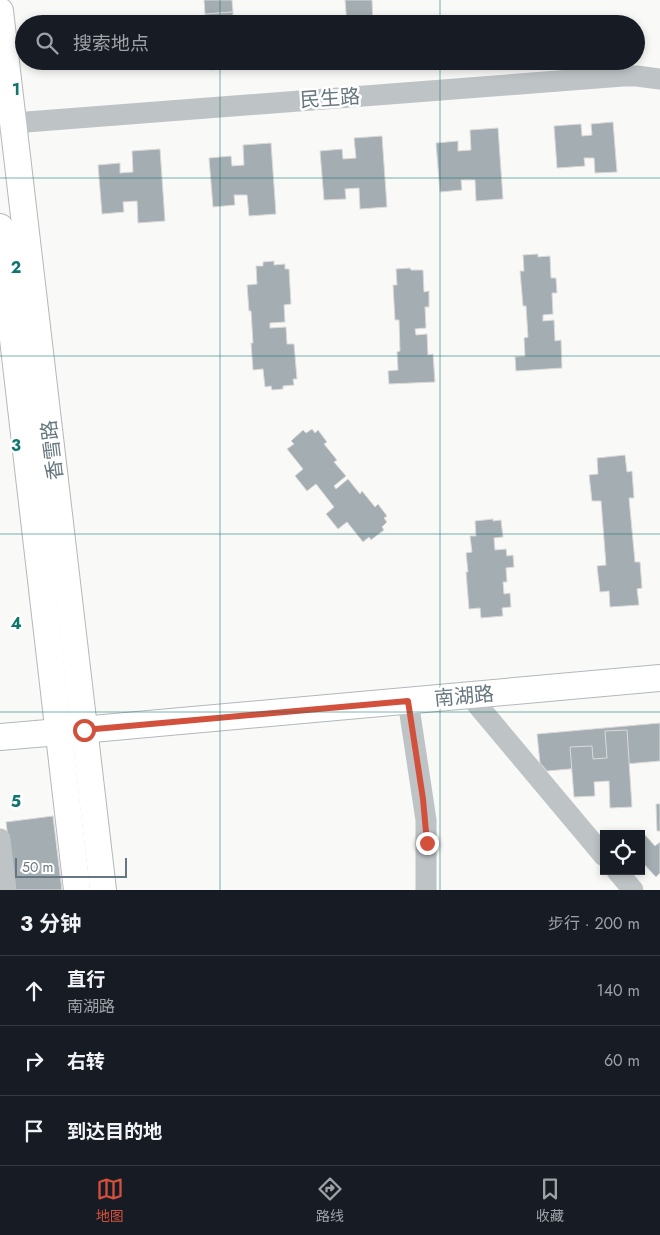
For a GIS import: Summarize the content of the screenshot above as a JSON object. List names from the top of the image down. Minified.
{"streets":{"main road":["香雪路","南湖路"],"street":["民生路"]},"crossings":[["民生路","香雪路"],["香雪路","南湖路"]],"scale_bar":"50 m","page":{"search":"搜索地点","scale":"50 m","heading":["3 分钟","步行 · 200 m"],"list":[["直行","南湖路","140 m"],["右转","60 m"],"到达目的地"],"nav":["地图","路线","收藏"]},"grid":{"rows":["1","2","3","4","5"]}}
